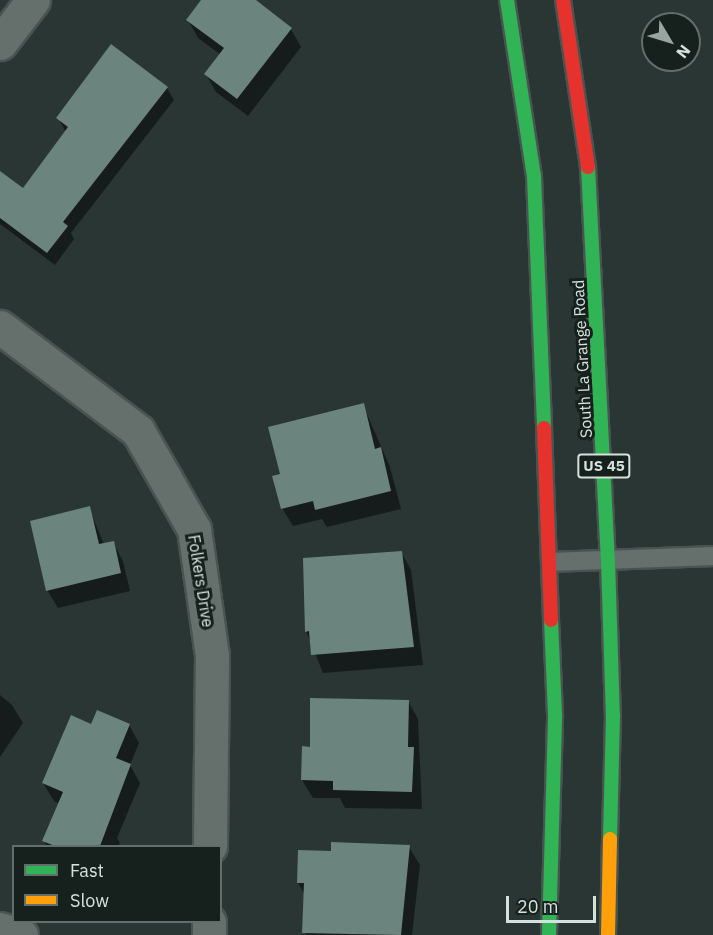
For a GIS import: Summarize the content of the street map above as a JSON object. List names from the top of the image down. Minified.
{"streets":{"main road":["South La Grange Road","US 45"],"street":["Folkers Drive"]},"legend":["Fast","Slow"],"scale_bar":"20 m","north":"bottom right"}
